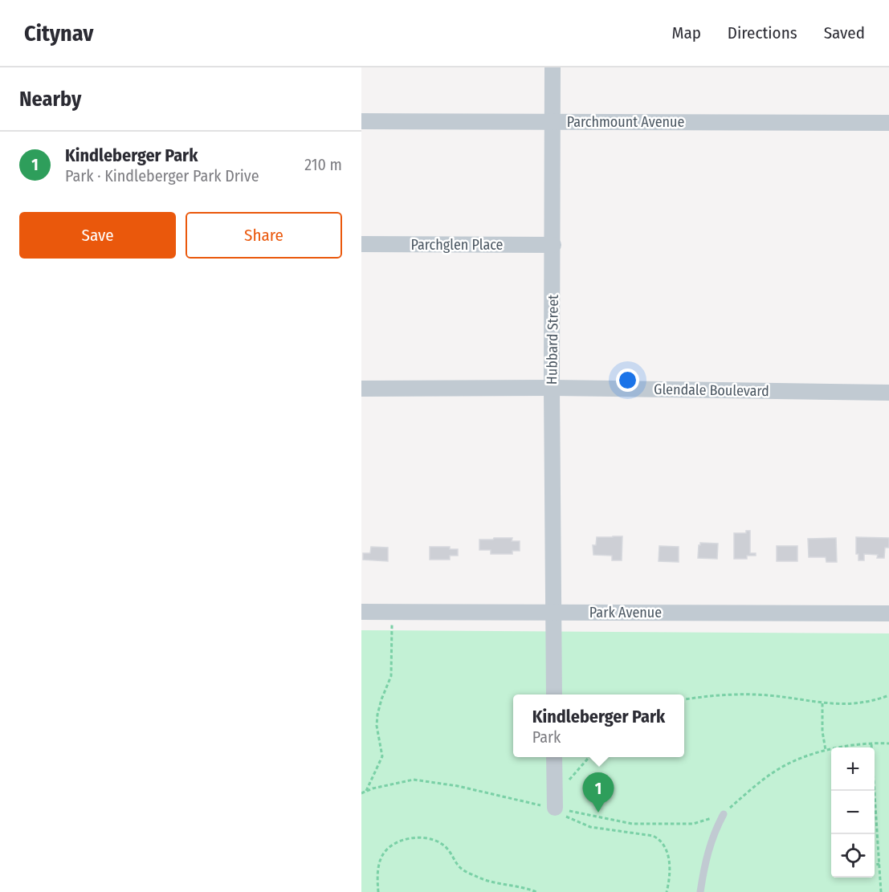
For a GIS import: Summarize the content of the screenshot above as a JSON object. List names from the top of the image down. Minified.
{"streets":{"street":["Parchmount Avenue","Parchglen Place","Hubbard Street","Glendale Boulevard","Park Avenue"]},"crossings":[["Parchmount Avenue","Hubbard Street"],["Parchglen Place","Hubbard Street"],["Hubbard Street","Glendale Boulevard"],["Hubbard Street","Park Avenue"]],"page":{"header":"Citynav","nav":["Map","Directions","Saved"],"heading":"Nearby","list":[{"mark":"1","name":"Kindleberger Park","note":"Park · Kindleberger Park Drive","value":"210 m"}],"buttons":["Save","Share"],"popup":["Kindleberger Park","Park"],"map_buttons":["+","−"],"pins":"1"}}
